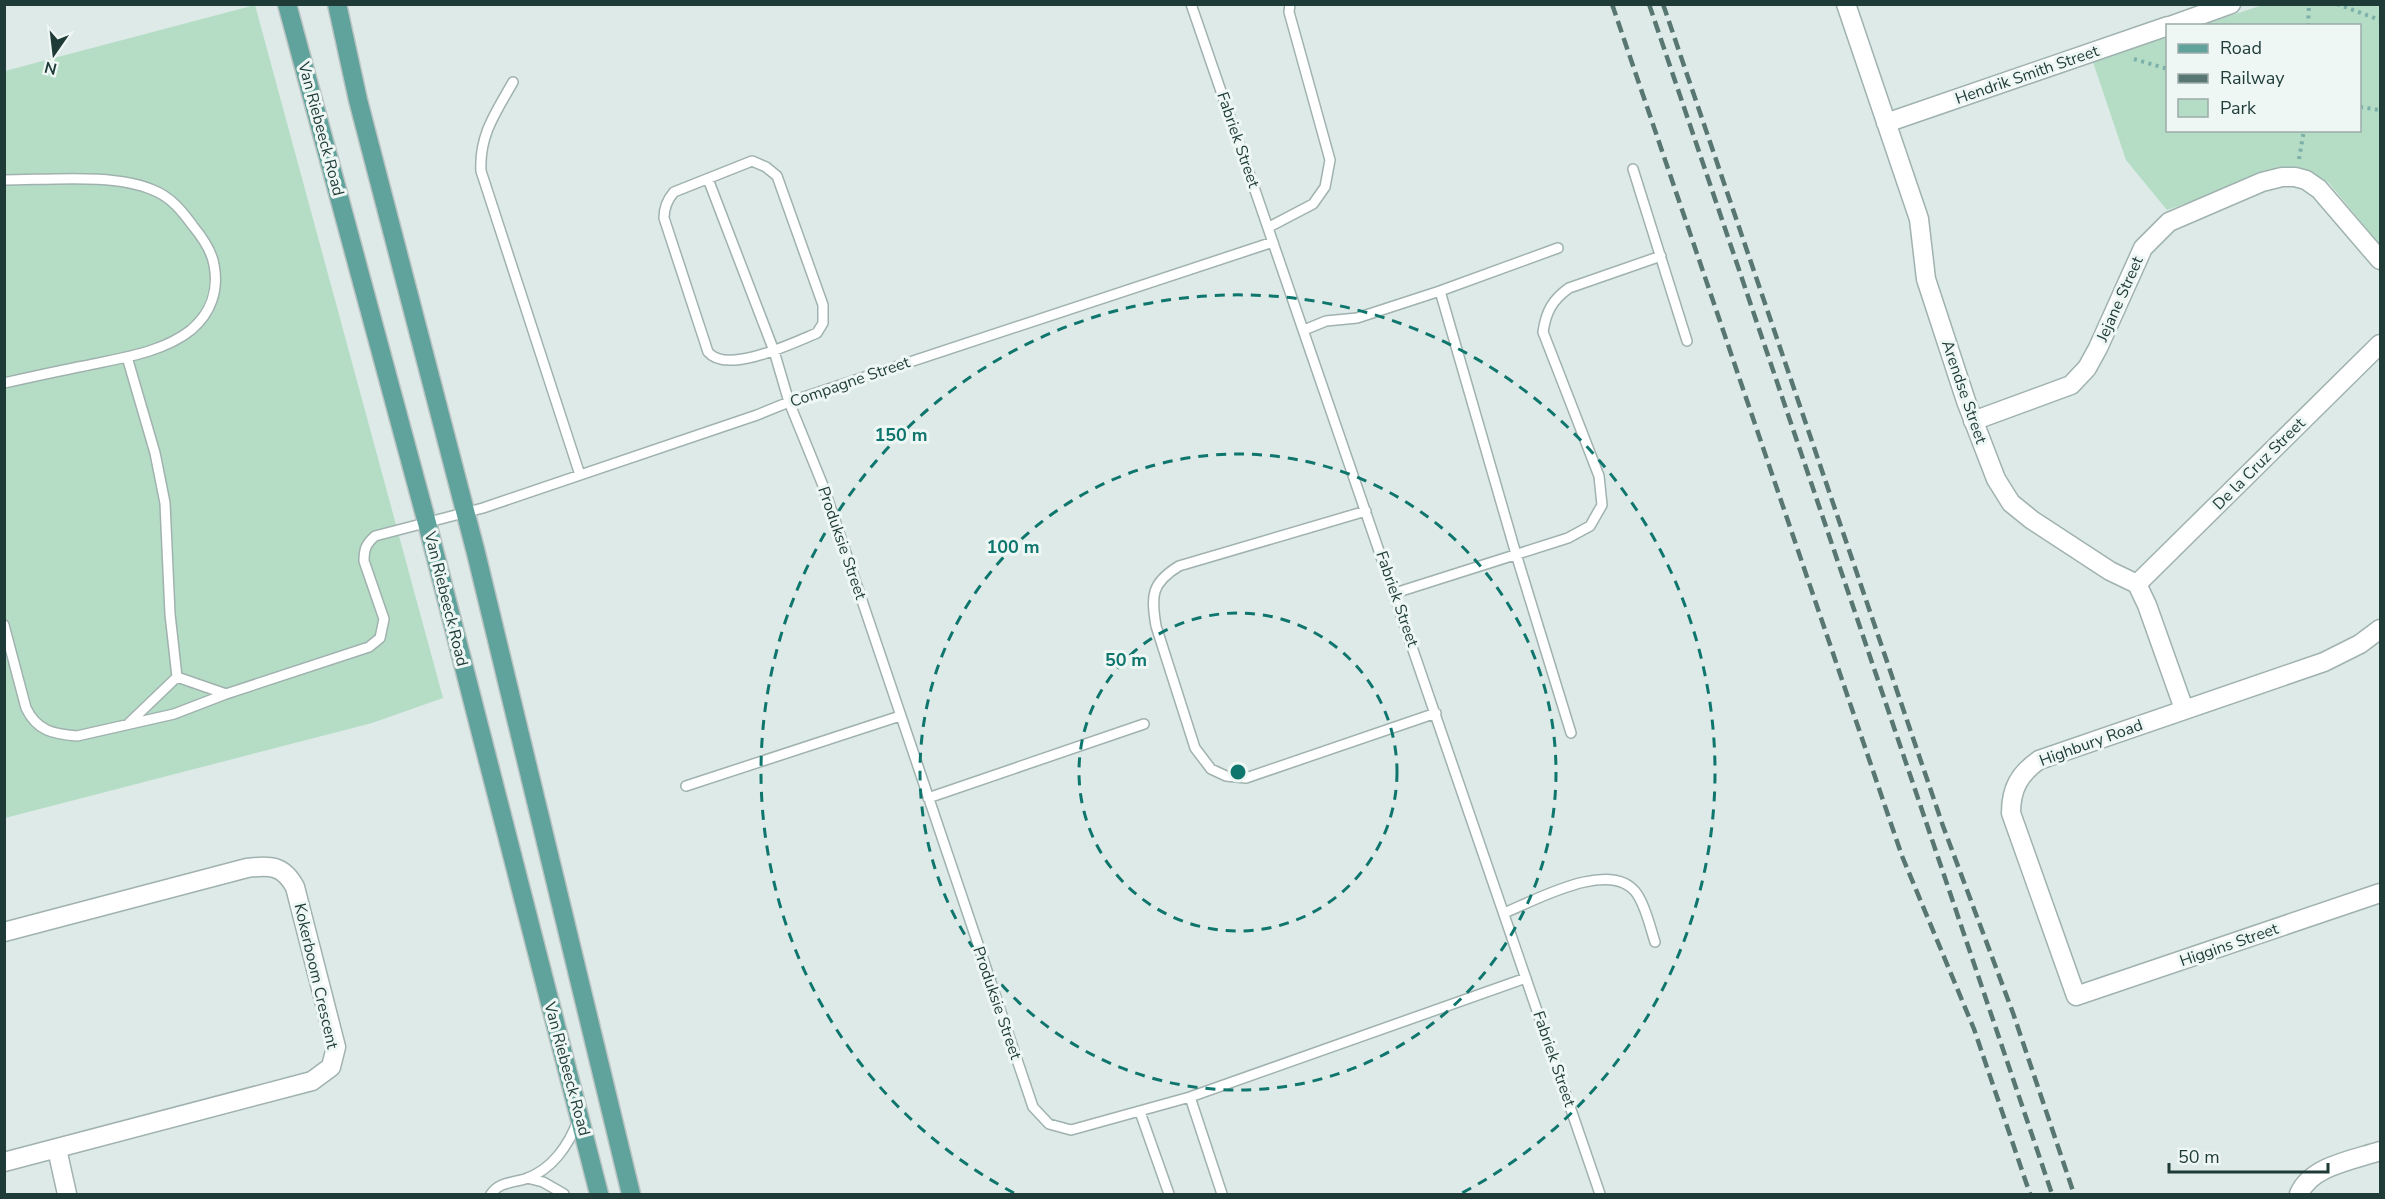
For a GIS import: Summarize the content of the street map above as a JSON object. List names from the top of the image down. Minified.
{"streets":{"main road":["Van Riebeeck Road"],"street":["Hendrik Smith Street","Jejane Street","Arendse Street","De la Cruz Street","Highbury Road","Higgins Street","Kokerboom Crescent"],"lane":["Fabriek Street","Compagne Street","Produksie Street"]},"crossings":[["Hendrik Smith Street","Arendse Street"],["Van Riebeeck Road","Compagne Street"],["Fabriek Street","Compagne Street"],["Fabriek Street","Produksie Street"],["Jejane Street","Arendse Street"],["Compagne Street","Produksie Street"],["Arendse Street","De la Cruz Street"],["Highbury Road","Higgins Street"]],"legend":["Road","Railway","Park"],"scale_bar":"50 m","north":"bottom","rings":["150 m","100 m","50 m"]}
